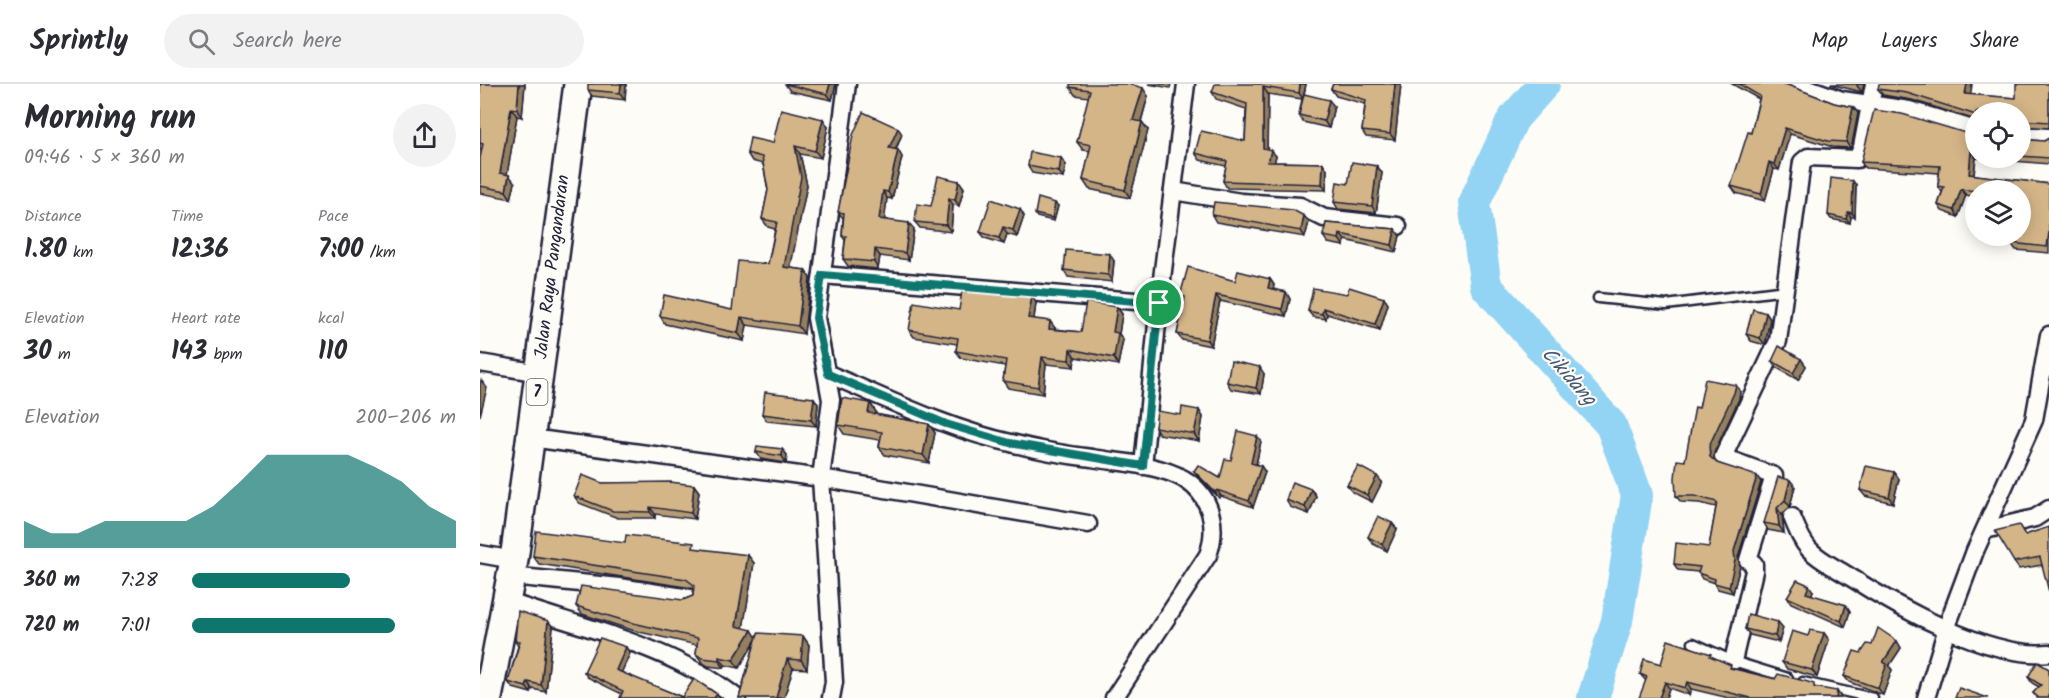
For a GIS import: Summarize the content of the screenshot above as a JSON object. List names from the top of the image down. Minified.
{"streets":{"highway":["Jalan Raya Pangandaran","7"]},"water":["Cikidang"],"page":{"header":"Sprintly","search":"Search here","nav":["Map","Layers","Share"],"heading":["Morning run","09:46 · 5 × 360 m"],"stats":[["Distance","1.80 km"],["Time","12:36"],["Pace","7:00 /km"],["Elevation","30 m"],["Heart rate","143 bpm"],["kcal","110"]],"chart":["Elevation","200–206 m"],"list":[{"name":"360 m","note":"7:28"},{"name":"720 m","note":"7:01"}]}}
